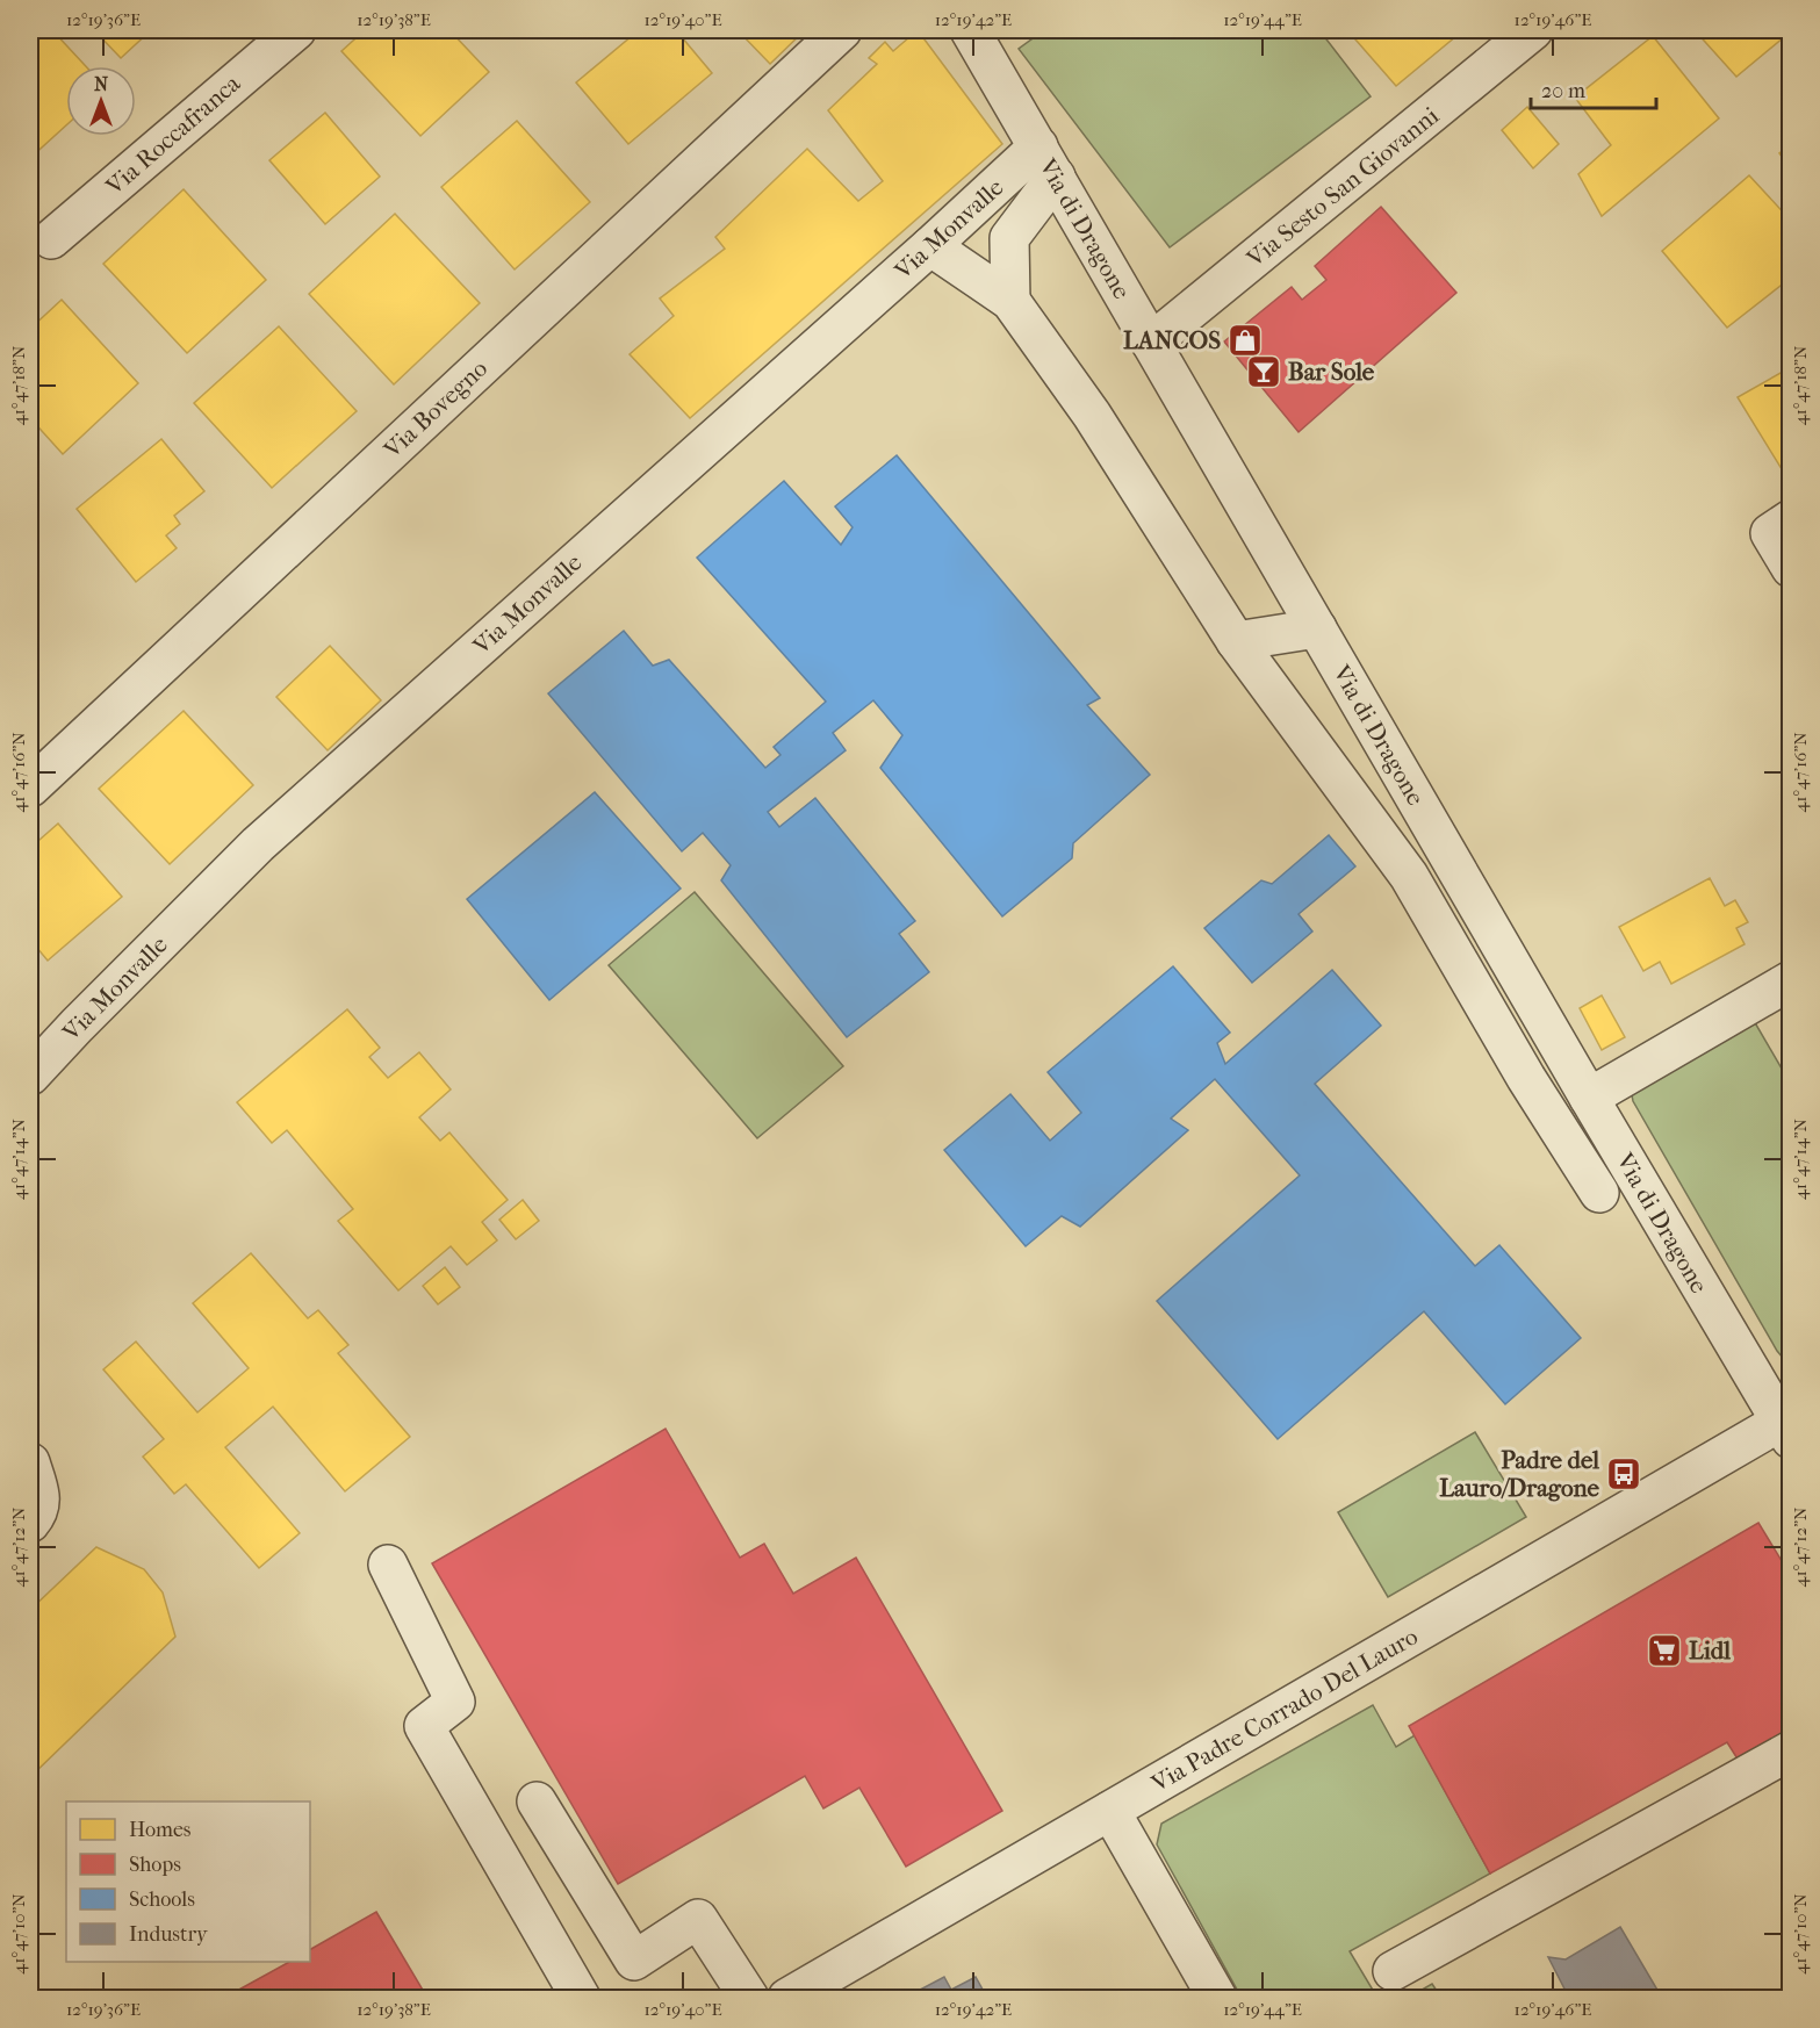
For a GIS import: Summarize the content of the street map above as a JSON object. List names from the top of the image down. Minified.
{"streets":{"street":["Via Roccafranca","Via Sesto San Giovanni","Via Monvalle","Via di Dragone","Via Bovegno","Via Padre Corrado Del Lauro"]},"crossings":[["Via Sesto San Giovanni","Via di Dragone"],["Via Monvalle","Via di Dragone"],["Via di Dragone","Via Padre Corrado Del Lauro"]],"places":{"shop":["LANCOS"],"bar":["Bar Sole"],"bus stop":["Padre del Lauro/Dragone"],"supermarket":["Lidl"]},"legend":["Homes","Shops","Schools","Industry"],"scale_bar":"20 m","north":"top","coordinates":["12°19'36\"E","12°19'38\"E","12°19'40\"E","12°19'42\"E","12°19'44\"E","12°19'46\"E","41°47'18\"N","41°47'16\"N","41°47'14\"N","41°47'12\"N","41°47'10\"N"]}
